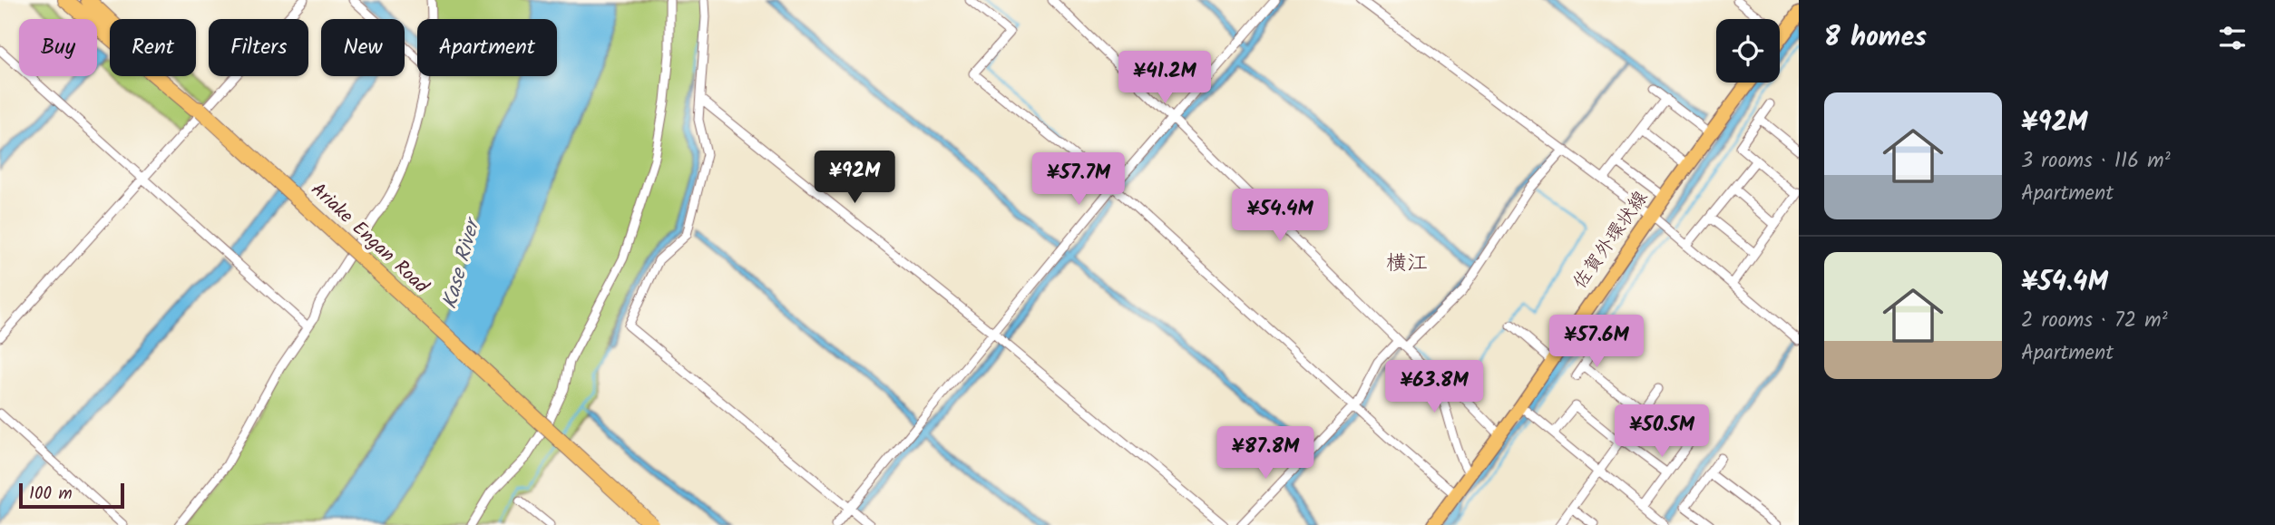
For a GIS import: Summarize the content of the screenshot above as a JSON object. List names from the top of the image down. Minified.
{"streets":{"highway":["Ariake Engan Road"],"main road":["佐賀外環状線"]},"districts":["横江"],"water":["Kase River"],"scale_bar":"100 m","page":{"heading":"8 homes","chip":["Buy","Rent","Filters","New","Apartment"],"price":["¥41.2M","¥92M","¥57.7M","¥54.4M","¥57.6M","¥63.8M","¥50.5M","¥87.8M"],"list":[{"name":"¥92M","note":"3 rooms · 116 m² · Apartment"},{"name":"¥54.4M","note":"2 rooms · 72 m² · Apartment"}],"scale":"100 m"}}
